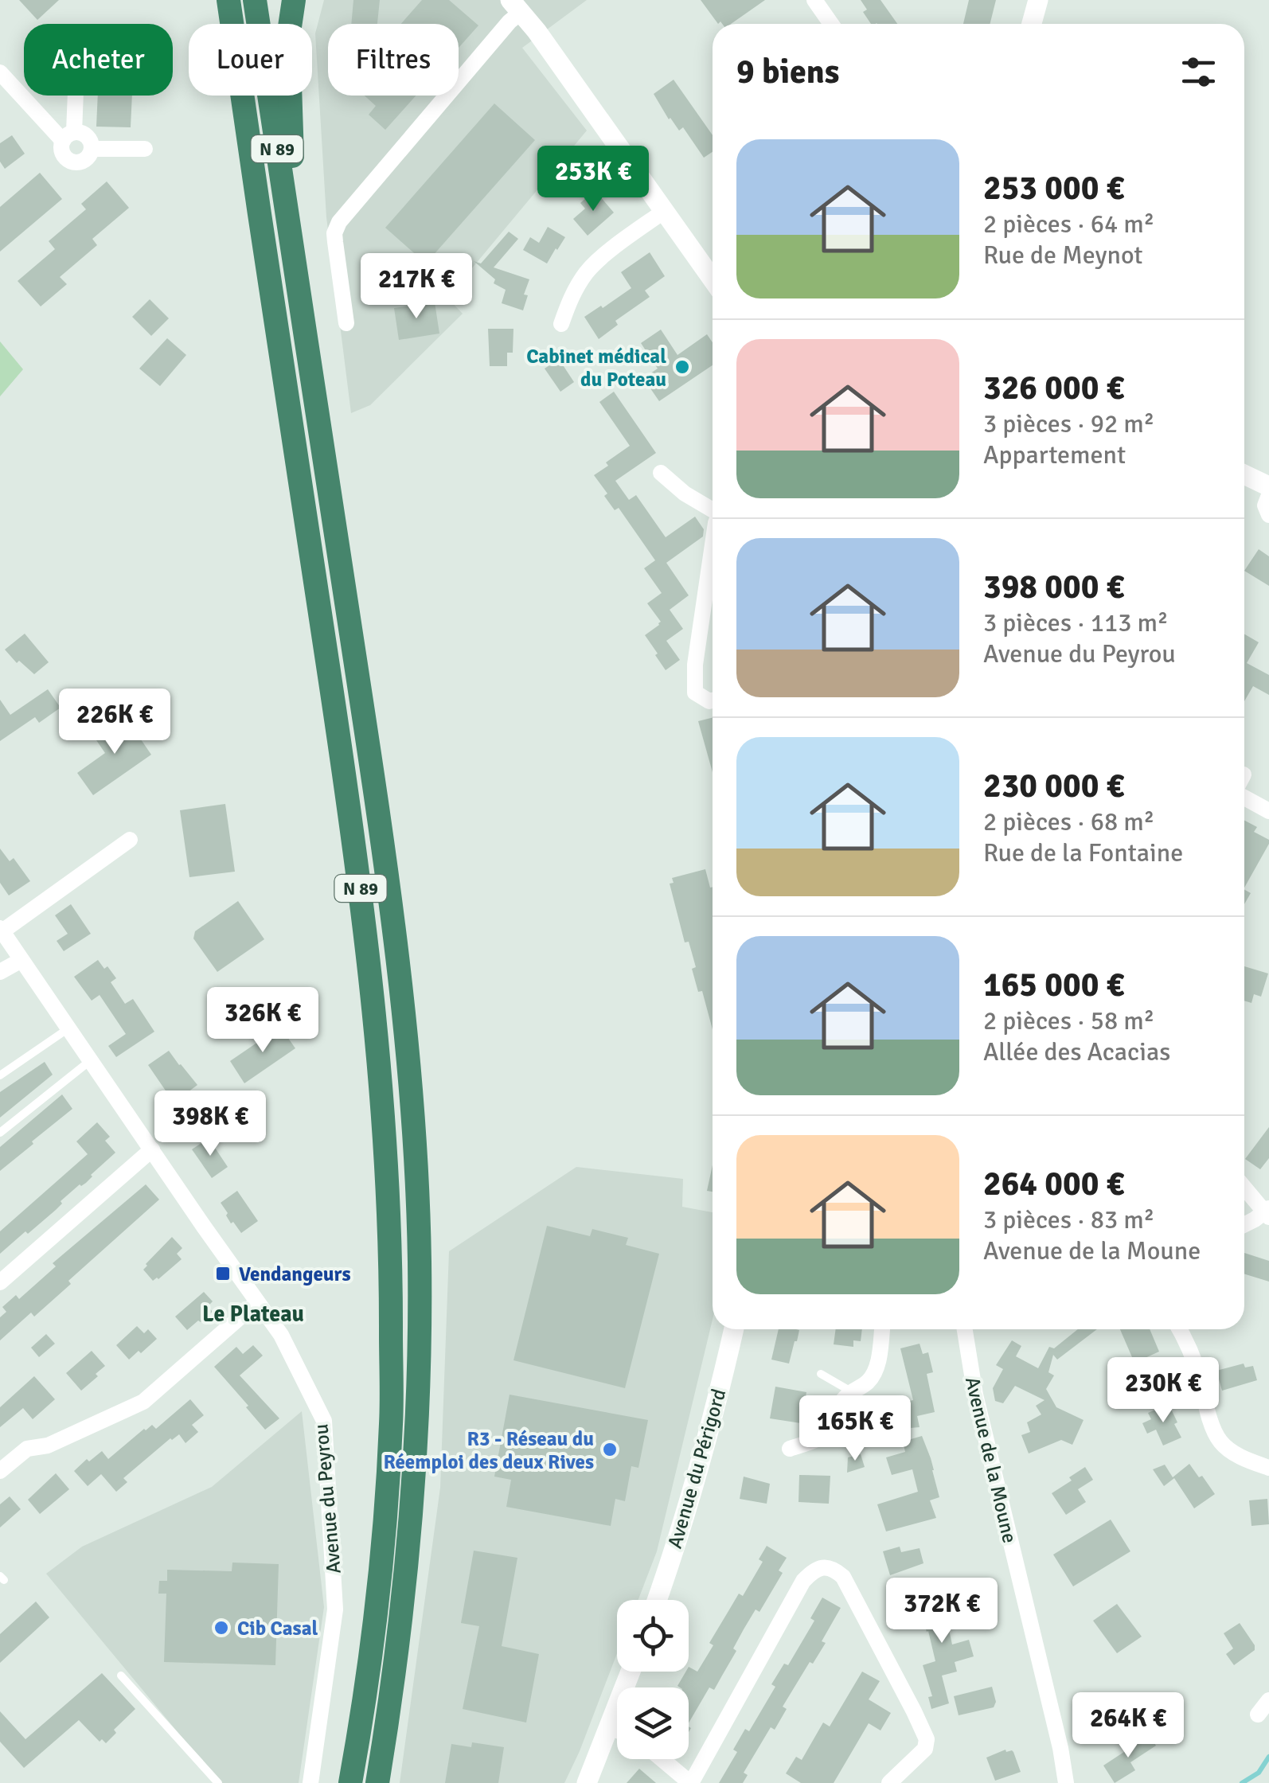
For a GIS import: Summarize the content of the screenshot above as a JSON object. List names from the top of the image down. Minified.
{"streets":{"highway":["N 89"],"street":["Avenue de la Moune","Avenue du Périgord","Avenue du Peyrou"]},"districts":["Le Plateau"],"places":{"other":["Cabinet médical du Poteau","R3 - Réseau du Réemploi des deux Rives","Cib Casal"],"transit":["Vendangeurs"]},"page":{"chip":["Acheter","Louer","Filtres"],"heading":"9 biens","list":[{"name":"253 000 €","note":"2 pièces · 64 m² · Rue de Meynot"},{"name":"326 000 €","note":"3 pièces · 92 m² · Appartement"},{"name":"398 000 €","note":"3 pièces · 113 m² · Avenue du Peyrou"},{"name":"230 000 €","note":"2 pièces · 68 m² · Rue de la Fontaine"},{"name":"165 000 €","note":"2 pièces · 58 m² · Allée des Acacias"},{"name":"264 000 €","note":"3 pièces · 83 m² · Avenue de la Moune"}],"price":["253K €","217K €","226K €","326K €","398K €","230K €","165K €","372K €","264K €"]}}
